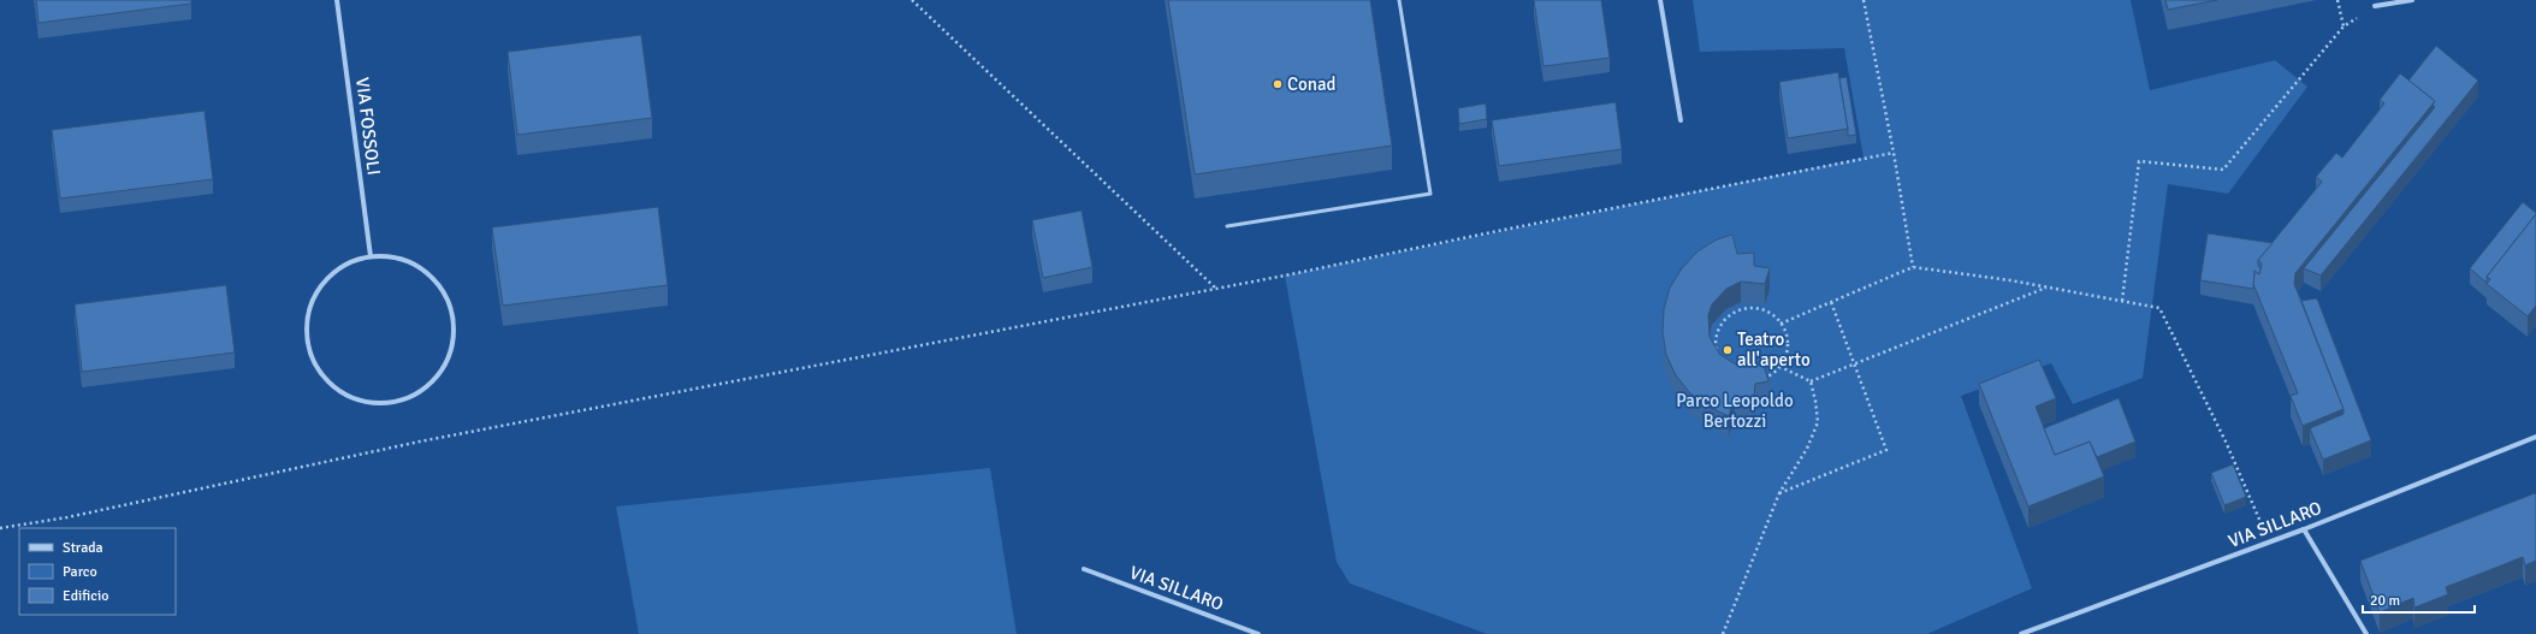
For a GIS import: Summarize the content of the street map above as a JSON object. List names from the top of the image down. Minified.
{"streets":{"street":["VIA FOSSOLI","VIA SILLARO"]},"parks":["Parco Leopoldo Bertozzi"],"places":["Conad","Teatro all'aperto"],"legend":["Strada","Parco","Edificio"],"scale_bar":"20 m"}
